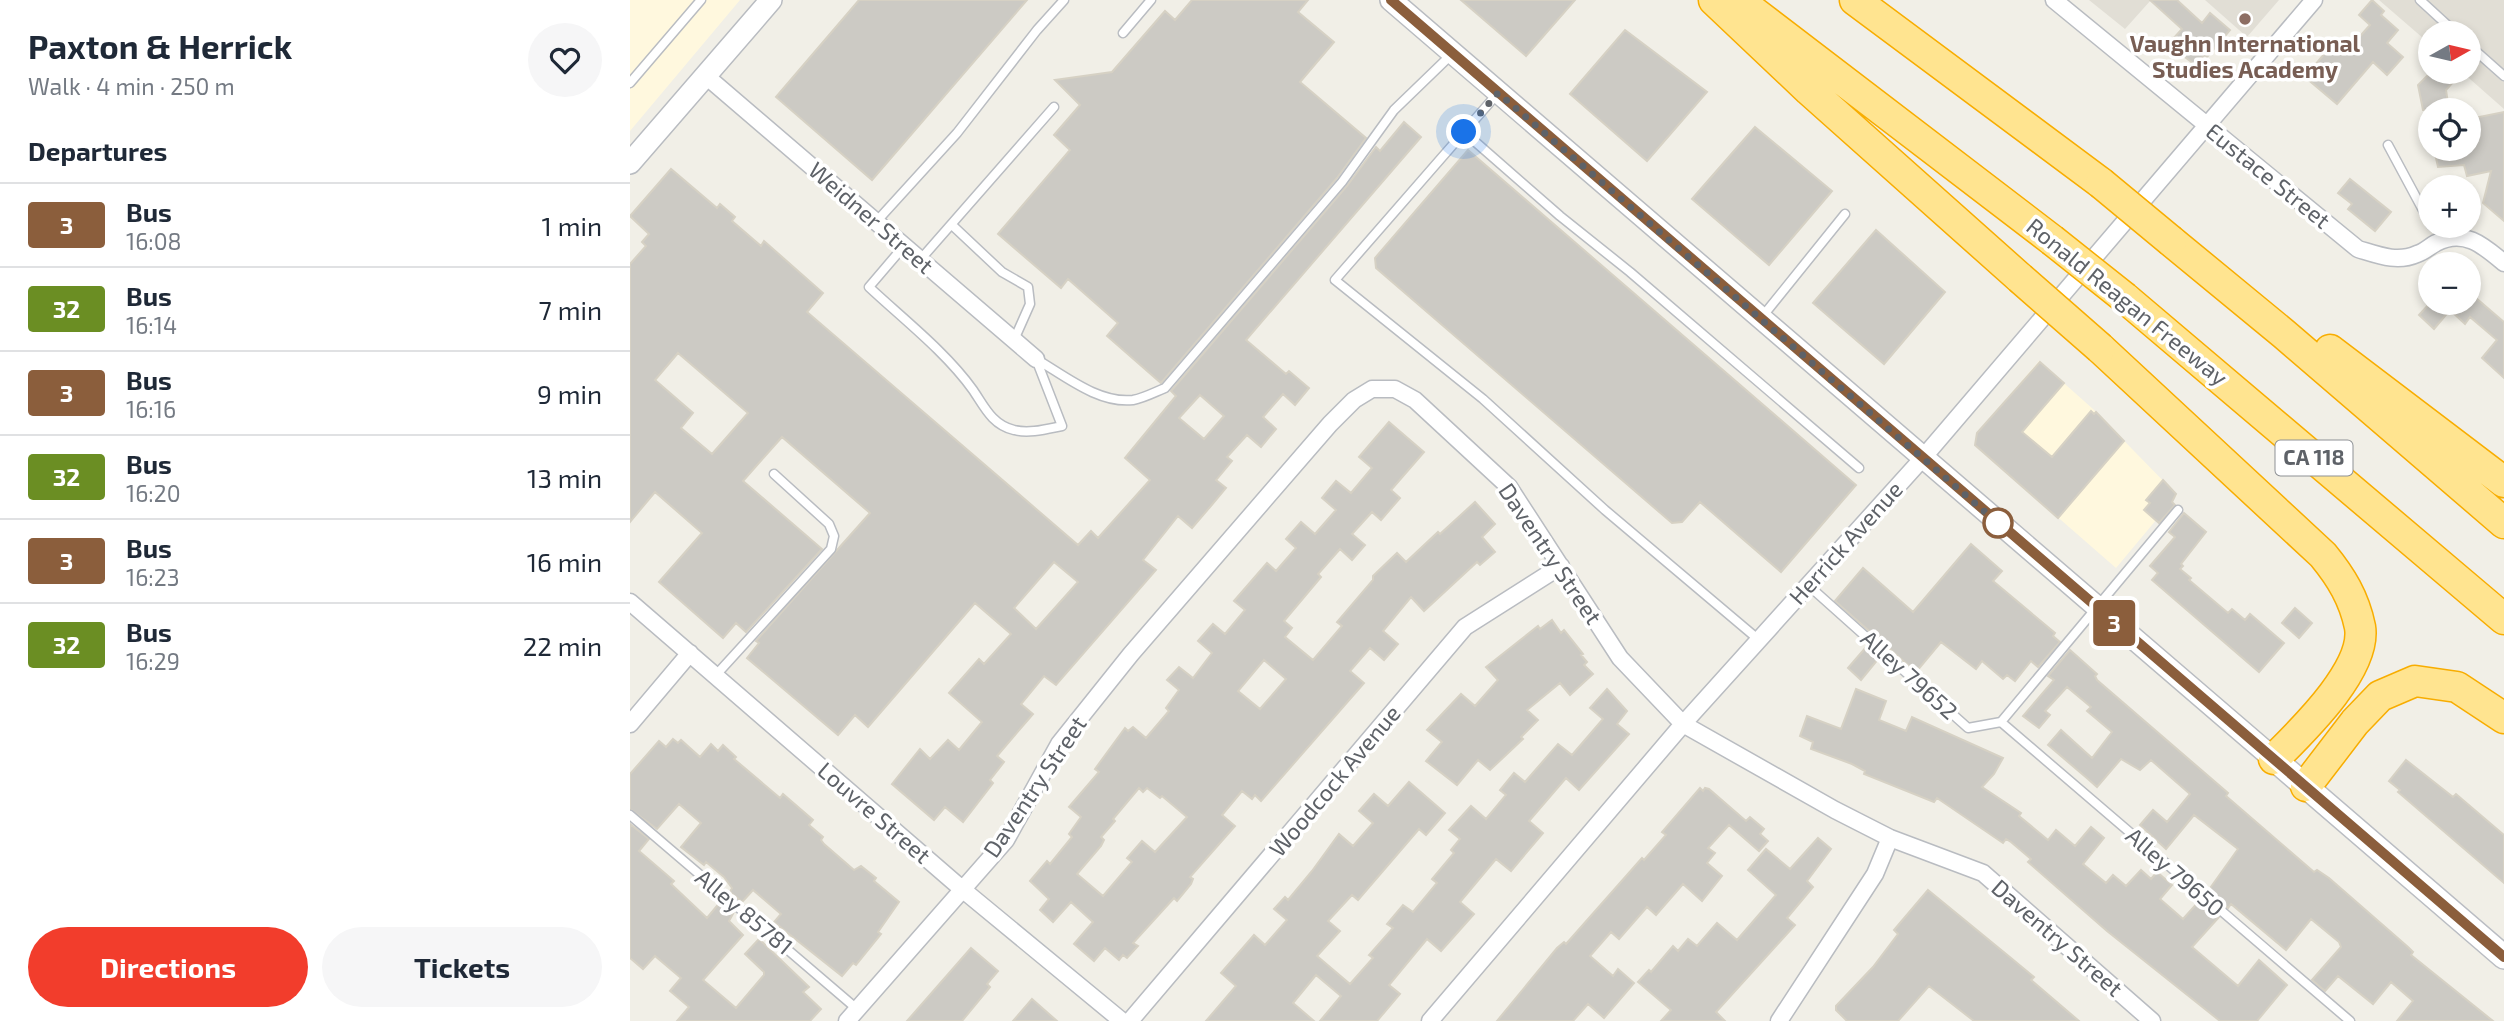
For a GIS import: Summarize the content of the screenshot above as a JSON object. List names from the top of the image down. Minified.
{"streets":{"highway":["Ronald Reagan Freeway","CA 118"],"street":["Eustace Street","Weidner Street","Herrick Avenue","Daventry Street","Woodcock Avenue","Louvre Street"],"lane":["Alley 79652","Alley 79650","Alley 85781"]},"crossings":[["Eustace Street","Herrick Avenue"],["Herrick Avenue","Daventry Street"],["Herrick Avenue","Alley 79652"],["Daventry Street","Woodcock Avenue"],["Daventry Street","Louvre Street"],["Daventry Street","Alley 85781"],["Alley 79652","Alley 79650"]],"places":["Vaughn International Studies Academy"],"lines":["bus line 3"],"north":"right","page":{"heading":[["Paxton & Herrick","Walk · 4 min · 250 m"],"Departures"],"on_map":"3","map_buttons":["+","−"],"list":[{"mark":"3","name":"Bus","note":"16:08","value":"1 min"},{"mark":"32","name":"Bus","note":"16:14","value":"7 min"},{"mark":"3","name":"Bus","note":"16:16","value":"9 min"},{"mark":"32","name":"Bus","note":"16:20","value":"13 min"},{"mark":"3","name":"Bus","note":"16:23","value":"16 min"},{"mark":"32","name":"Bus","note":"16:29","value":"22 min"}],"buttons":["Directions","Tickets"]}}
